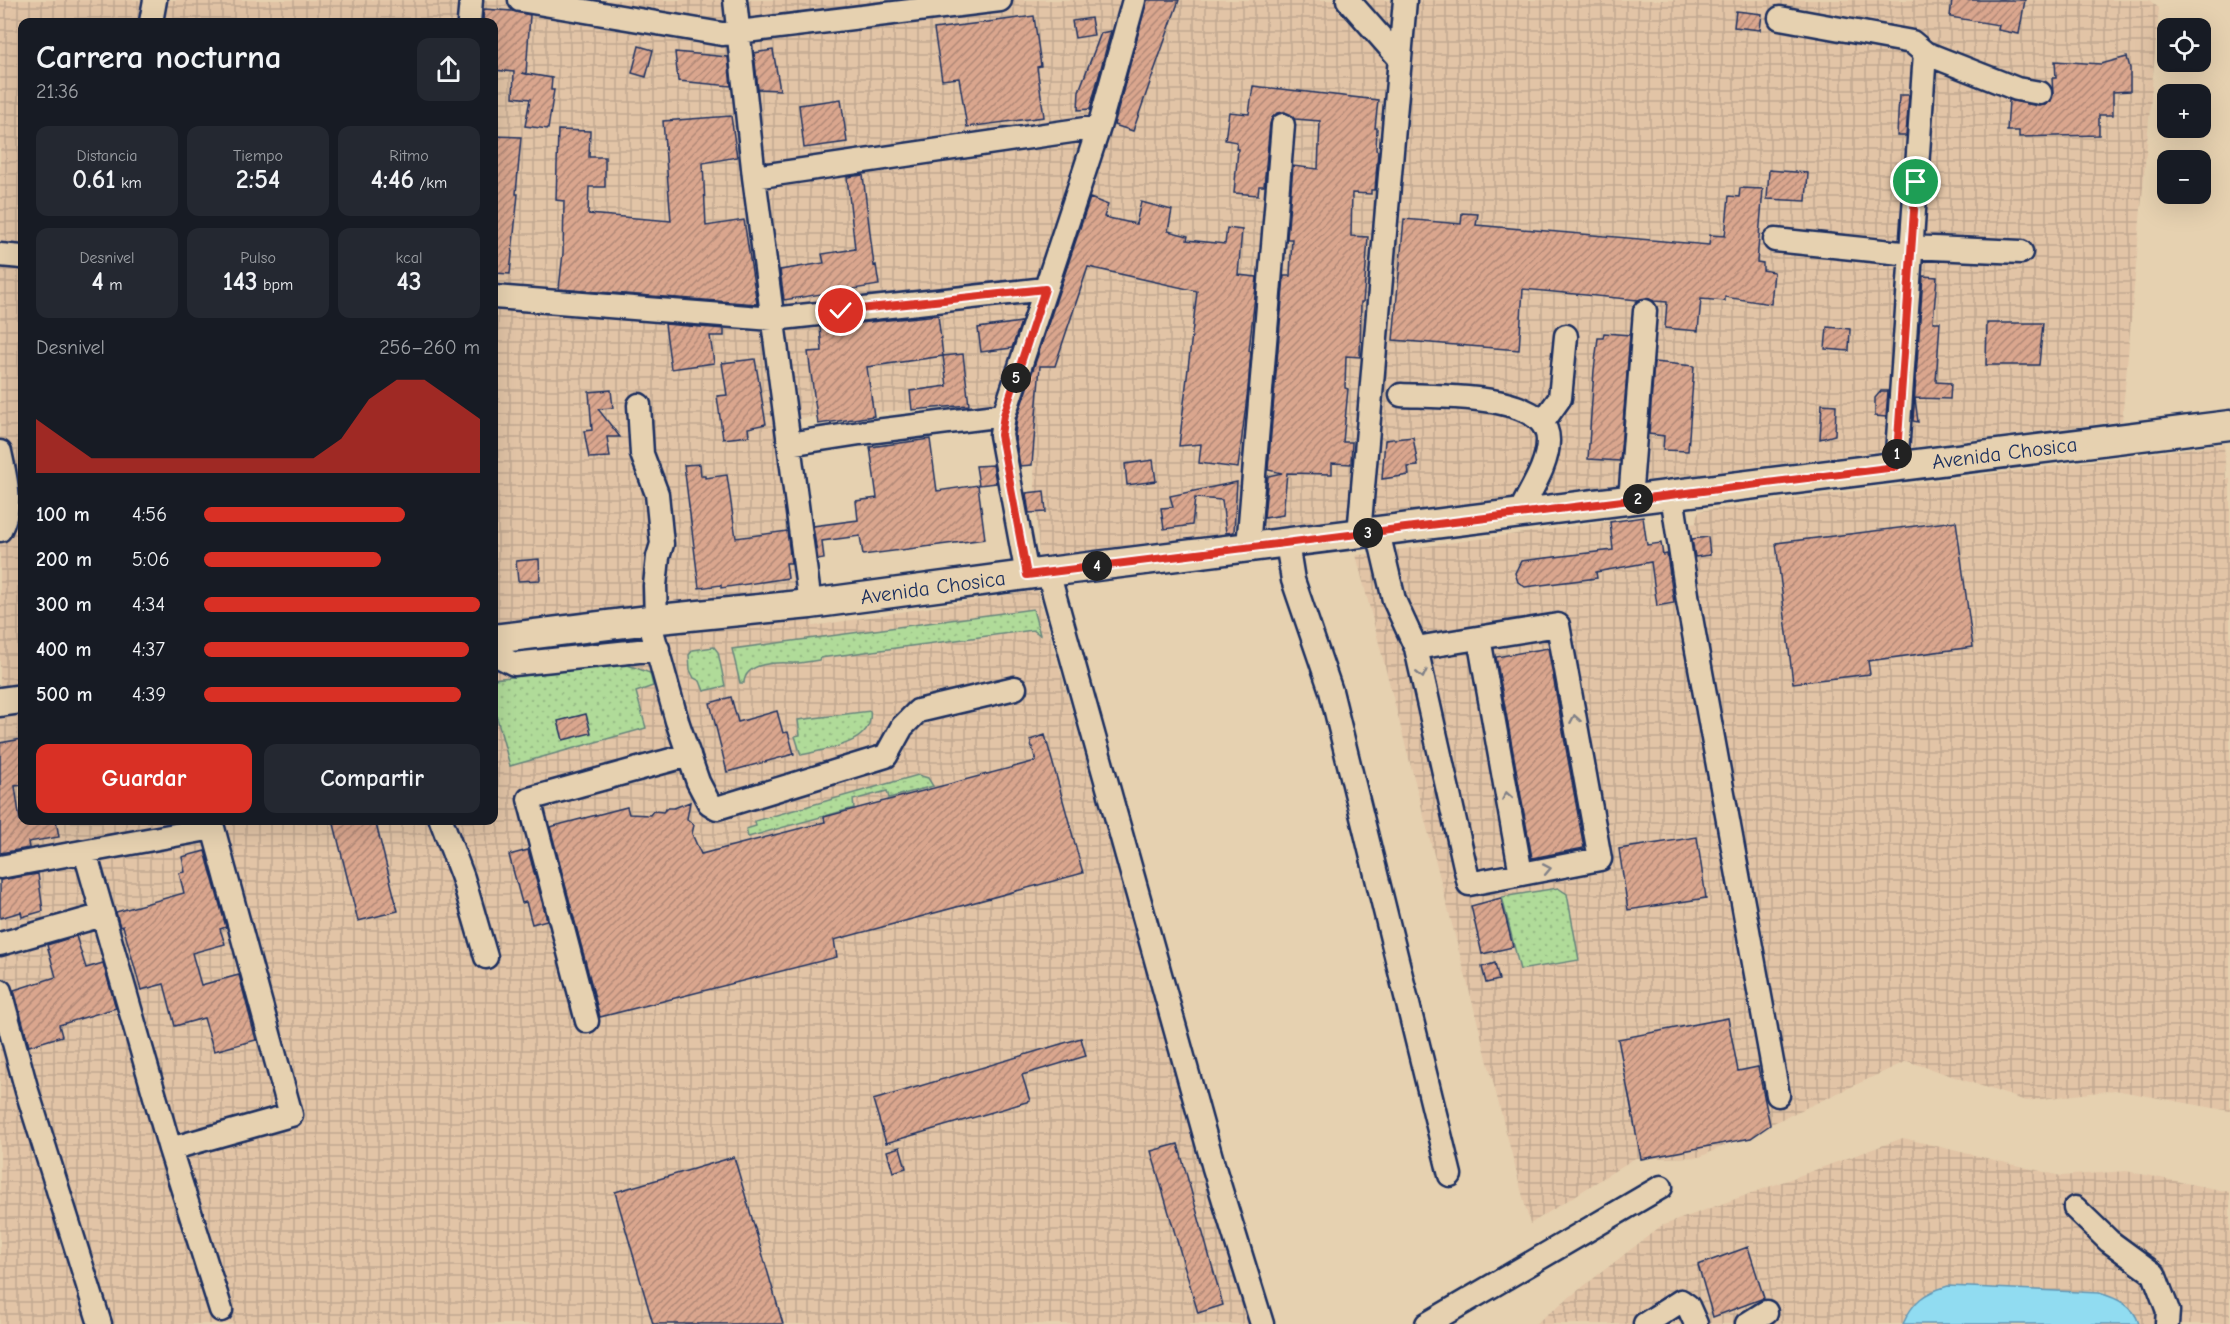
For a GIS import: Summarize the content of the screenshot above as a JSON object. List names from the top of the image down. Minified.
{"streets":{"main road":["Avenida Chosica"]},"page":{"map_buttons":["+","−"],"heading":["Carrera nocturna","21:36"],"stats":[["Distancia","0.61 km"],["Tiempo","2:54"],["Ritmo","4:46 /km"],["Desnivel","4 m"],["Pulso","143 bpm"],["kcal","43"]],"chart":["Desnivel","256–260 m"],"pins":["5","1","2","3","4"],"list":[{"name":"100 m","note":"4:56"},{"name":"200 m","note":"5:06"},{"name":"300 m","note":"4:34"},{"name":"400 m","note":"4:37"},{"name":"500 m","note":"4:39"}],"buttons":["Guardar","Compartir"]}}
